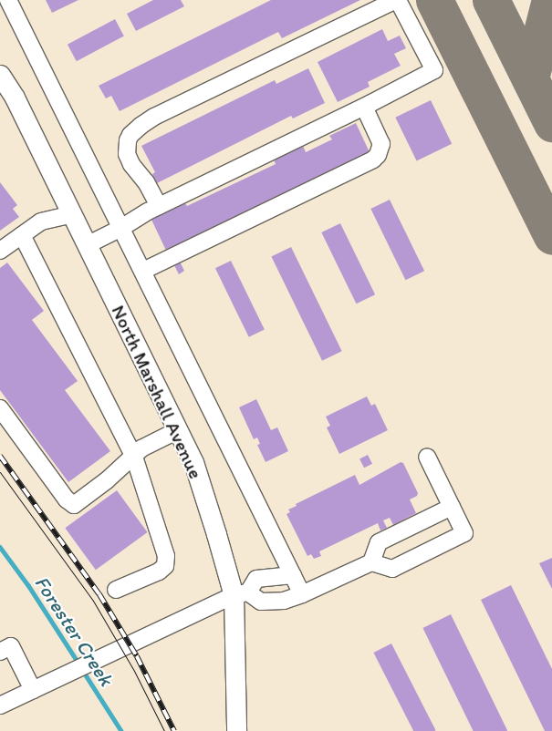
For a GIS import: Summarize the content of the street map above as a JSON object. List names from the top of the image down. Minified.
{"streets":{"main road":["North Marshall Avenue"]},"water":["Forester Creek"]}
